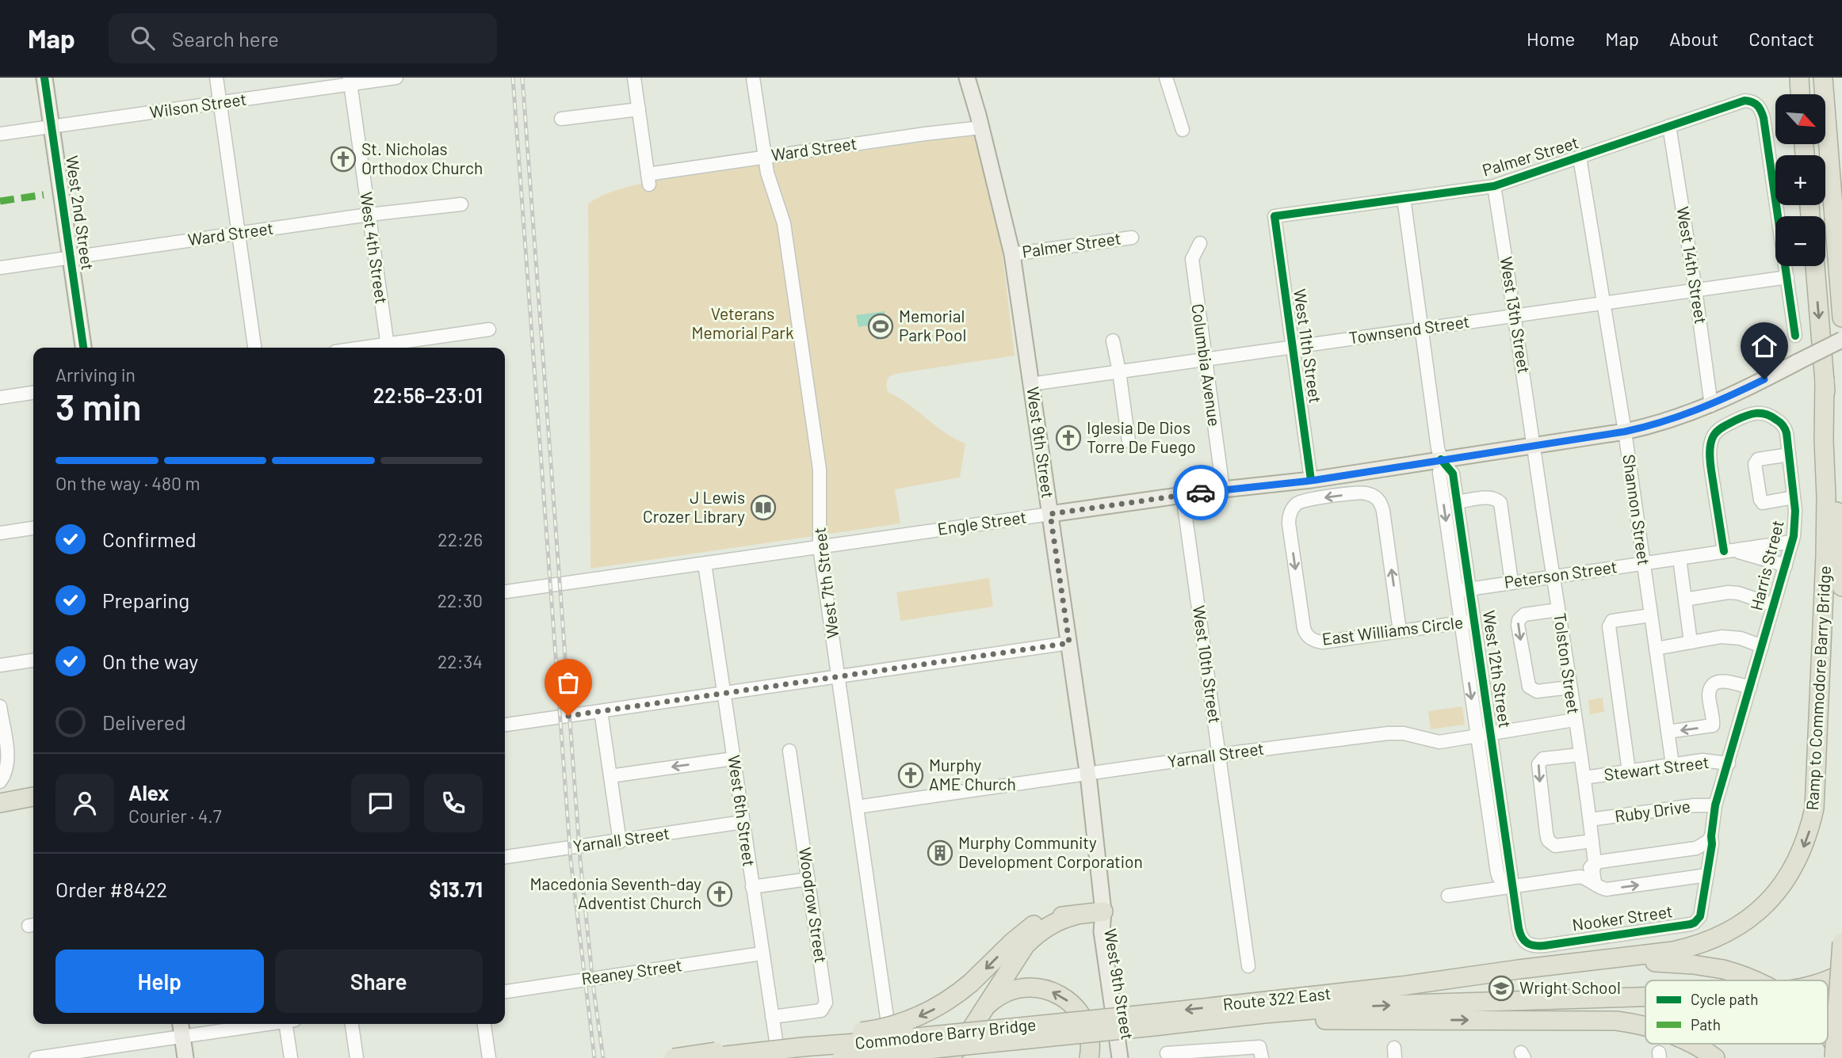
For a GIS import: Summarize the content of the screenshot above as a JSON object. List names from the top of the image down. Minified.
{"streets":{"highway":["Ramp to Commodore Barry Bridge","Route 322 East","Commodore Barry Bridge"],"main road":["West 2nd Street","West 9th Street","Engle Street"],"street":["Wilson Street","Ward Street","Palmer Street","West 4th Street","West 14th Street","West 13th Street","Townsend Street","West 11th Street","Columbia Avenue","Shannon Street","Harris Street","Peterson Street","West 7th Street","East Williams Circle","Tolston Street","West 10th Street","West 12th Street","Yarnall Street","Stewart Street","West 6th Street","Ruby Drive","Woodrow Street","Nooker Street","Reaney Street"]},"crossings":[["Wilson Street","West 2nd Street"],["Wilson Street","West 4th Street"],["Ward Street","West 2nd Street"],["Ward Street","West 4th Street"],["Ward Street","West 9th Street"],["Ward Street","West 7th Street"],["Palmer Street","West 14th Street"],["Palmer Street","West 13th Street"],["Palmer Street","Townsend Street"],["Palmer Street","West 11th Street"],["Palmer Street","West 9th Street"],["Palmer Street","Shannon Street"],["Palmer Street","West 12th Street"],["West 14th Street","Townsend Street"],["West 14th Street","Engle Street"],["West 13th Street","Townsend Street"],["West 13th Street","Engle Street"],["West 13th Street","Tolston Street"],["Townsend Street","West 11th Street"],["Townsend Street","Columbia Avenue"],["Townsend Street","West 9th Street"],["Townsend Street","Shannon Street"],["Townsend Street","West 12th Street"],["West 11th Street","Engle Street"],["Columbia Avenue","Engle Street"],["West 9th Street","Engle Street"],["West 9th Street","Yarnall Street"],["Shannon Street","Engle Street"],["Shannon Street","Peterson Street"],["Shannon Street","Stewart Street"],["Engle Street","West 7th Street"],["Engle Street","Tolston Street"],["Engle Street","West 10th Street"],["Engle Street","West 12th Street"],["Engle Street","West 6th Street"],["Harris Street","Peterson Street"],["Harris Street","Stewart Street"],["Harris Street","Ruby Drive"],["Harris Street","Nooker Street"],["Peterson Street","Tolston Street"],["Peterson Street","West 12th Street"],["West 7th Street","Yarnall Street"],["East Williams Circle","West 12th Street"],["Tolston Street","Yarnall Street"],["Tolston Street","Stewart Street"],["Tolston Street","Ruby Drive"],["West 10th Street","Yarnall Street"],["West 12th Street","Yarnall Street"],["West 12th Street","Nooker Street"],["Ramp to Commodore Barry Bridge","Route 322 East"],["Yarnall Street","West 6th Street"],["West 6th Street","Woodrow Street"],["West 6th Street","Reaney Street"],["Route 322 East","Commodore Barry Bridge"]],"one_way":["Ramp to Commodore Barry Bridge"],"parks":["Veterans Memorial Park"],"places":{"church":["St. Nicholas Orthodox Church","Iglesia De Dios Torre De Fuego","Murphy AME Church","Macedonia Seventh-day Adventist Church"],"sports":["Memorial Park Pool"],"library":["J Lewis Crozer Library"],"building":["Murphy Community Development Corporation"],"school or university":["Wright School"]},"legend":["Cycle path","Path"],"north":"bottom right","page":{"header":"Map","search":"Search here","nav":["Home","Map","About","Contact"],"map_buttons":["+","−"],"heading":["3 min","Arriving in","22:56–23:01"],"panel":["Alex","Courier · 4.7","Order #8422","$13.71"],"bar":"On the way · 480 m","list":[["Confirmed","22:26"],["Preparing","22:30"],["On the way","22:34"],"Delivered"],"buttons":["Help","Share"]}}
